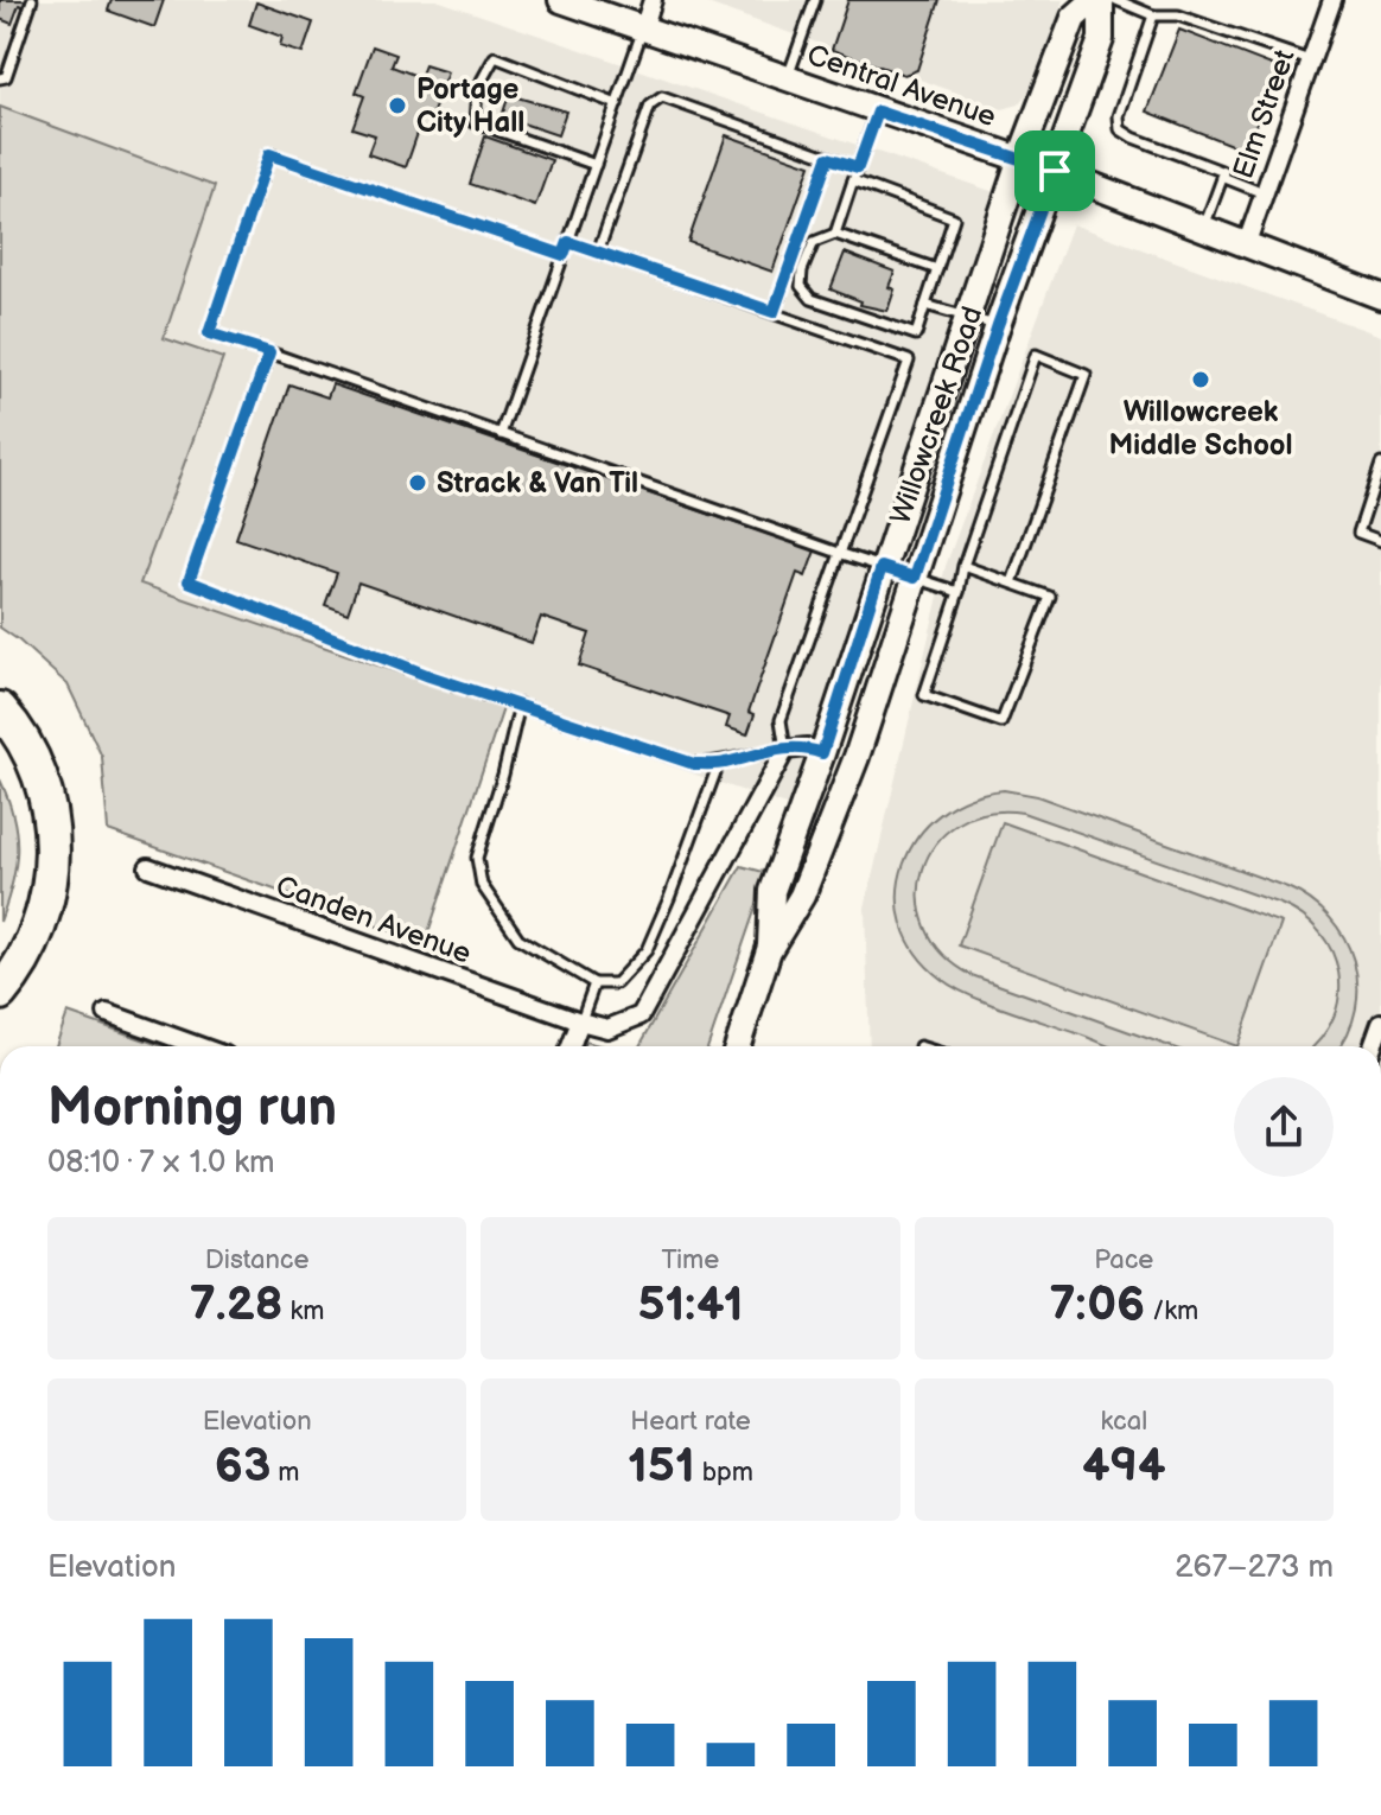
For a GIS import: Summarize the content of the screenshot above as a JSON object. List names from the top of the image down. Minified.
{"streets":{"main road":["Central Avenue","Willowcreek Road"],"street":["Elm Street","Canden Avenue"]},"crossings":[["Central Avenue","Elm Street"],["Central Avenue","Willowcreek Road"]],"places":["Portage City Hall","Willowcreek Middle School","Strack & Van Til"],"page":{"heading":["Morning run","08:10 · 7 × 1.0 km"],"stats":[["Distance","7.28 km"],["Time","51:41"],["Pace","7:06 /km"],["Elevation","63 m"],["Heart rate","151 bpm"],["kcal","494"]],"chart":["Elevation","267–273 m"]}}
